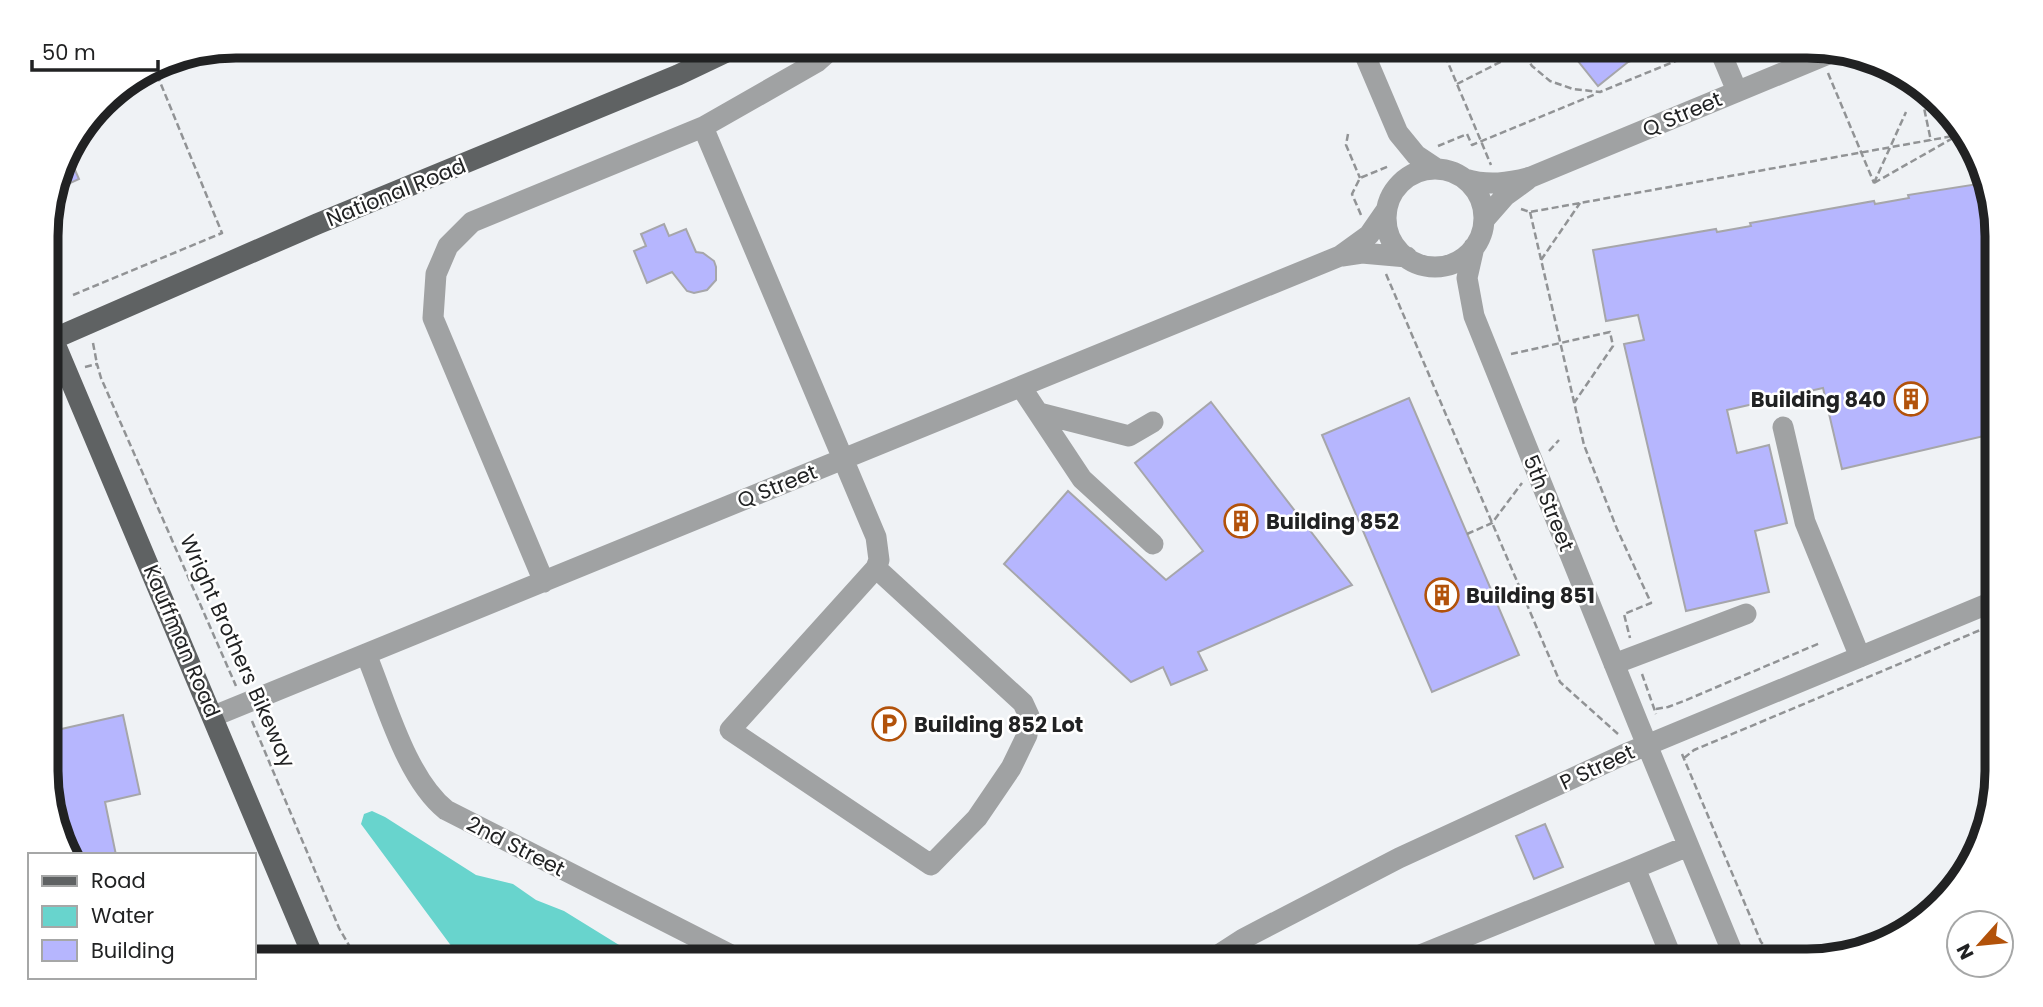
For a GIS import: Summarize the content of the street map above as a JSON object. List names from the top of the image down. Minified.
{"streets":{"main road":["National Road","Kauffman Road"],"street":["Q Street","5th Street","P Street","2nd Street"],"path":["Wright Brothers Bikeway"]},"crossings":[["Q Street","5th Street"],["Q Street","Kauffman Road"],["Q Street","Wright Brothers Bikeway"],["Q Street","2nd Street"],["5th Street","P Street"]],"places":{"building":["Building 840","Building 852","Building 851"],"parking":["Building 852 Lot"]},"legend":["Road","Water","Building"],"scale_bar":"50 m","north":"bottom left"}
